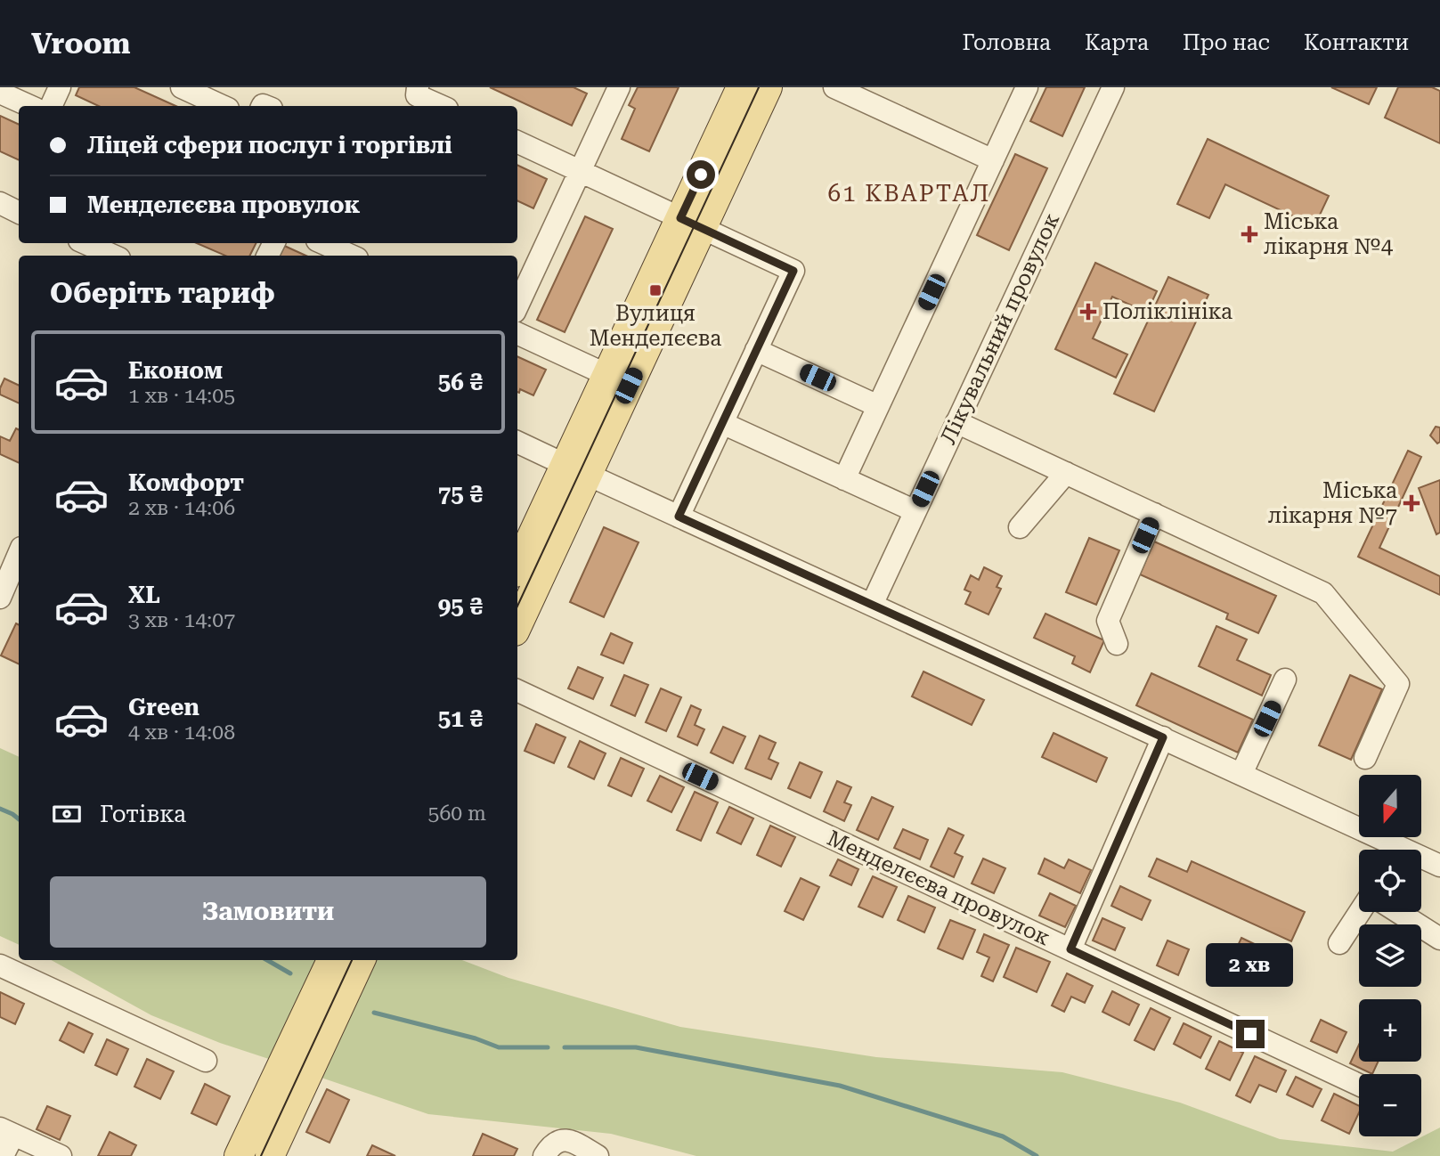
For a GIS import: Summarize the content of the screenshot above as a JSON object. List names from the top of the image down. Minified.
{"streets":{"street":["Лікувальний провулок","Менделєєва провулок"]},"districts":["61 КВАРТАЛ"],"places":{"health":["Міська лікарня №4","Поліклініка","Міська лікарня №7"],"transit":["Вулиця Менделєєва"]},"north":"bottom","page":{"header":"Vroom","nav":["Головна","Карта","Про нас","Контакти"],"banner":["Ліцей сфери послуг і торгівлі","Менделєєва провулок"],"heading":"Оберіть тариф","list":[{"name":"Економ","note":"1 хв · 14:05","value":"56 ₴"},{"name":"Комфорт","note":"2 хв · 14:06","value":"75 ₴"},{"name":"XL","note":"3 хв · 14:07","value":"95 ₴"},{"name":"Green","note":"4 хв · 14:08","value":"51 ₴"}],"map_buttons":["+","−"],"pay":["Готівка","560 m"],"buttons":"Замовити","bubble":"2 хв"}}
